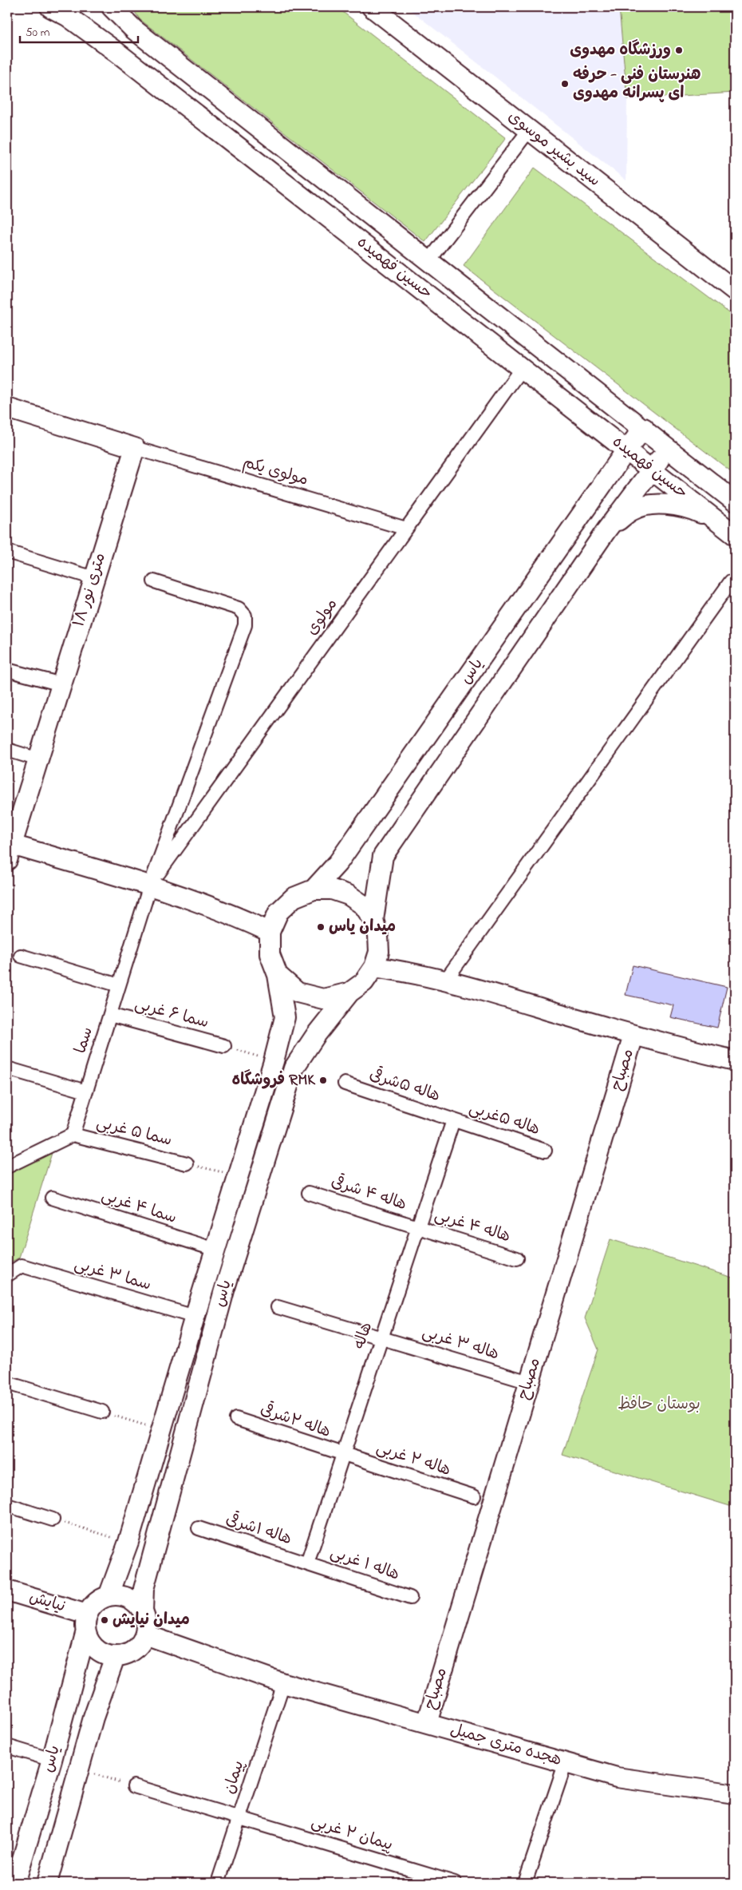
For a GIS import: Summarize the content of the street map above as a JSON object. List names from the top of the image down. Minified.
{"streets":{"street":["سید بشیر موسوی","حسین فهمیده","مولوی یکم","۱۸ متری نور","مولوی","یاس","سما ۶ غربی","سما","مصباح","هاله ۵شرقی","هاله ۵غربی","سما ۵ غربی","هاله ۴ شرقی","سما ۴ غربی","هاله ۴ غربی","سما ۳ غربی","هاله","هاله ۳ غربی","هاله ۲شرقی","هاله ۲ غربی","هاله ۱شرقی","هاله ۱ غربی","نیایش","هجده متری جمیل","پیمان","پیمان ۲ غربی"]},"crossings":[["حسین فهمیده","مولوی"],["حسین فهمیده","یاس"],["مولوی یکم","۱۸ متری نور"],["مولوی یکم","مولوی"],["مولوی","سما"],["یاس","مصباح"],["یاس","سما ۴ غربی"],["یاس","سما ۳ غربی"],["یاس","نیایش"],["یاس","هجده متری جمیل"],["سما ۶ غربی","سما"],["سما","سما ۵ غربی"],["مصباح","هاله ۳ غربی"],["مصباح","هجده متری جمیل"],["هاله ۵شرقی","هاله ۵غربی"],["هاله ۵شرقی","هاله"],["هاله ۵غربی","هاله"],["هاله ۴ شرقی","هاله ۴ غربی"],["هاله ۴ شرقی","هاله"],["هاله ۴ غربی","هاله"],["هاله","هاله ۳ غربی"],["هاله","هاله ۲شرقی"],["هاله","هاله ۲ غربی"],["هاله","هاله ۱شرقی"],["هاله","هاله ۱ غربی"],["هاله ۲شرقی","هاله ۲ غربی"],["هاله ۱شرقی","هاله ۱ غربی"],["نیایش","هجده متری جمیل"],["هجده متری جمیل","پیمان"],["پیمان","پیمان ۲ غربی"]],"parks":["بوستان حافظ"],"places":["ورزشگاه مهدوی","هنرستان فنی - حرفه ای پسرانه مهدوی","میدان یاس","فروشگاه RMK","میدان نیایش"],"scale_bar":"50 m"}
